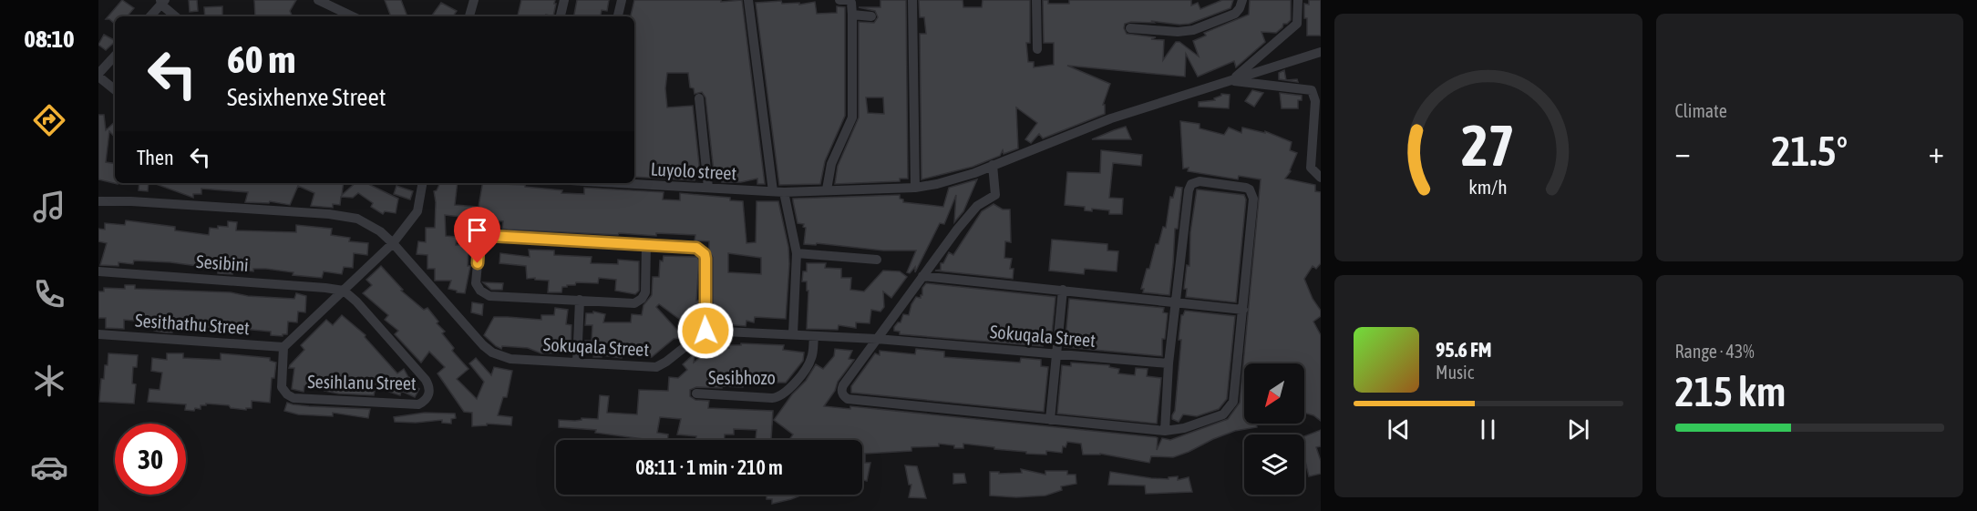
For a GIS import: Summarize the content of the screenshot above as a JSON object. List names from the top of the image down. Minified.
{"streets":{"street":["Luyolo street","Sesibini","Sesithathu Street","Sokuqala Street","Sesibhozo","Sesihlanu Street"]},"crossings":[["Sesibini","Sesihlanu Street"],["Sesithathu Street","Sesihlanu Street"],["Sokuqala Street","Sesibhozo"]],"north":"bottom left","page":{"tabs":"08:10","tile":["Climate",["Range · 43%","215 km"]],"turn":["60 m","Sesixhenxe Street"],"heat":["−","21.5°","+"],"then":"Then","song":["95.6 FM","Music"],"limit":"30","trip":"08:11 · 1 min · 210 m","gauge":["27","km/h"]}}
